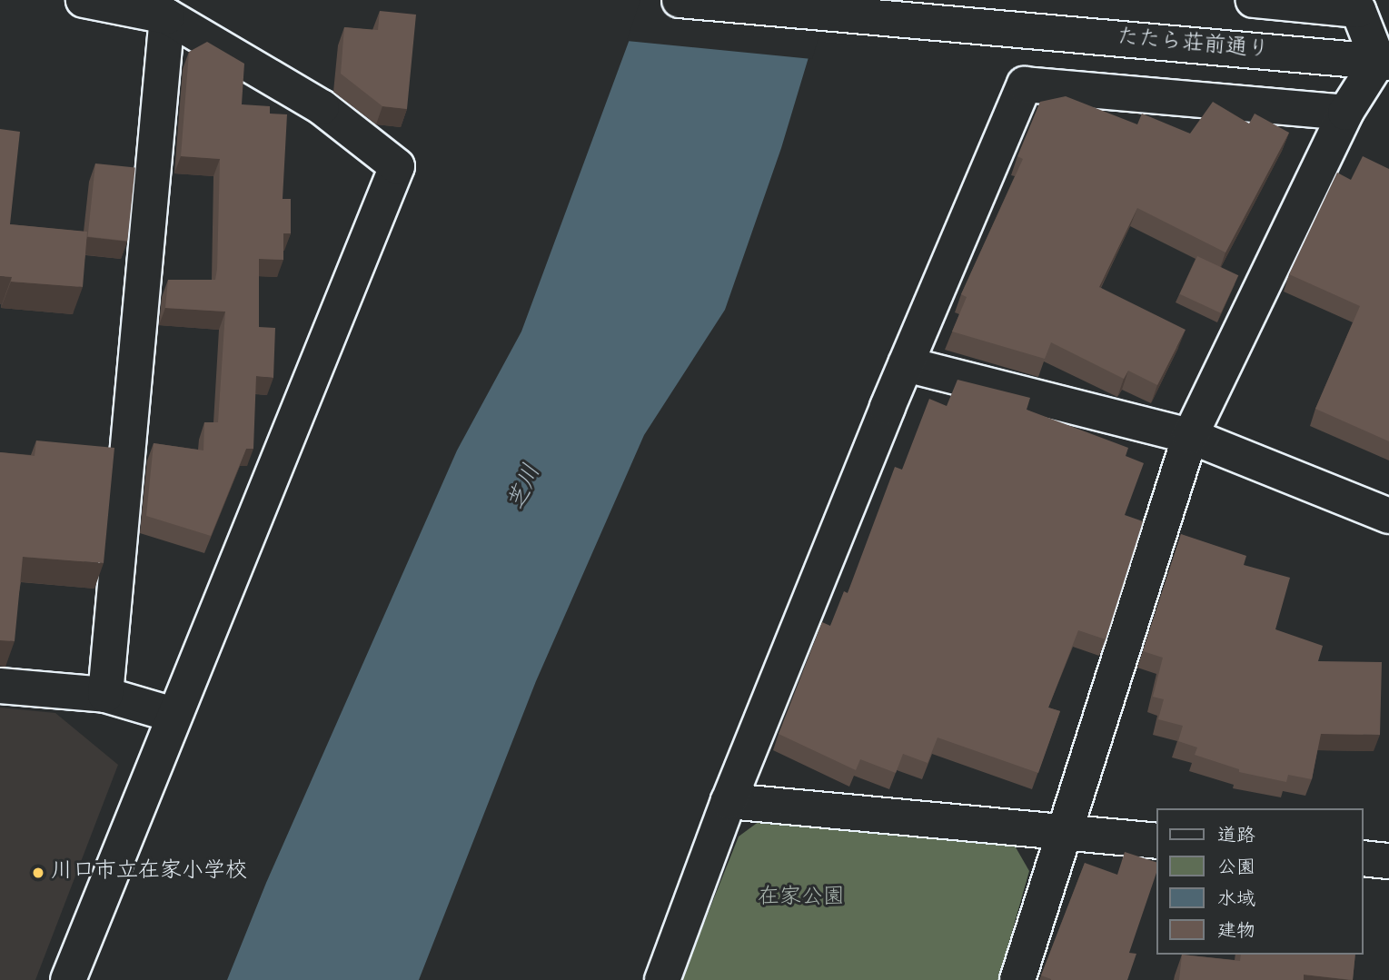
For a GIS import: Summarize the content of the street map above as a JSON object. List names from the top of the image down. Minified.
{"streets":{"street":["たたら荘前通り"]},"water":["芝川"],"parks":["在家公園"],"places":["川口市立在家小学校"],"legend":["道路","公園","水域","建物"]}
